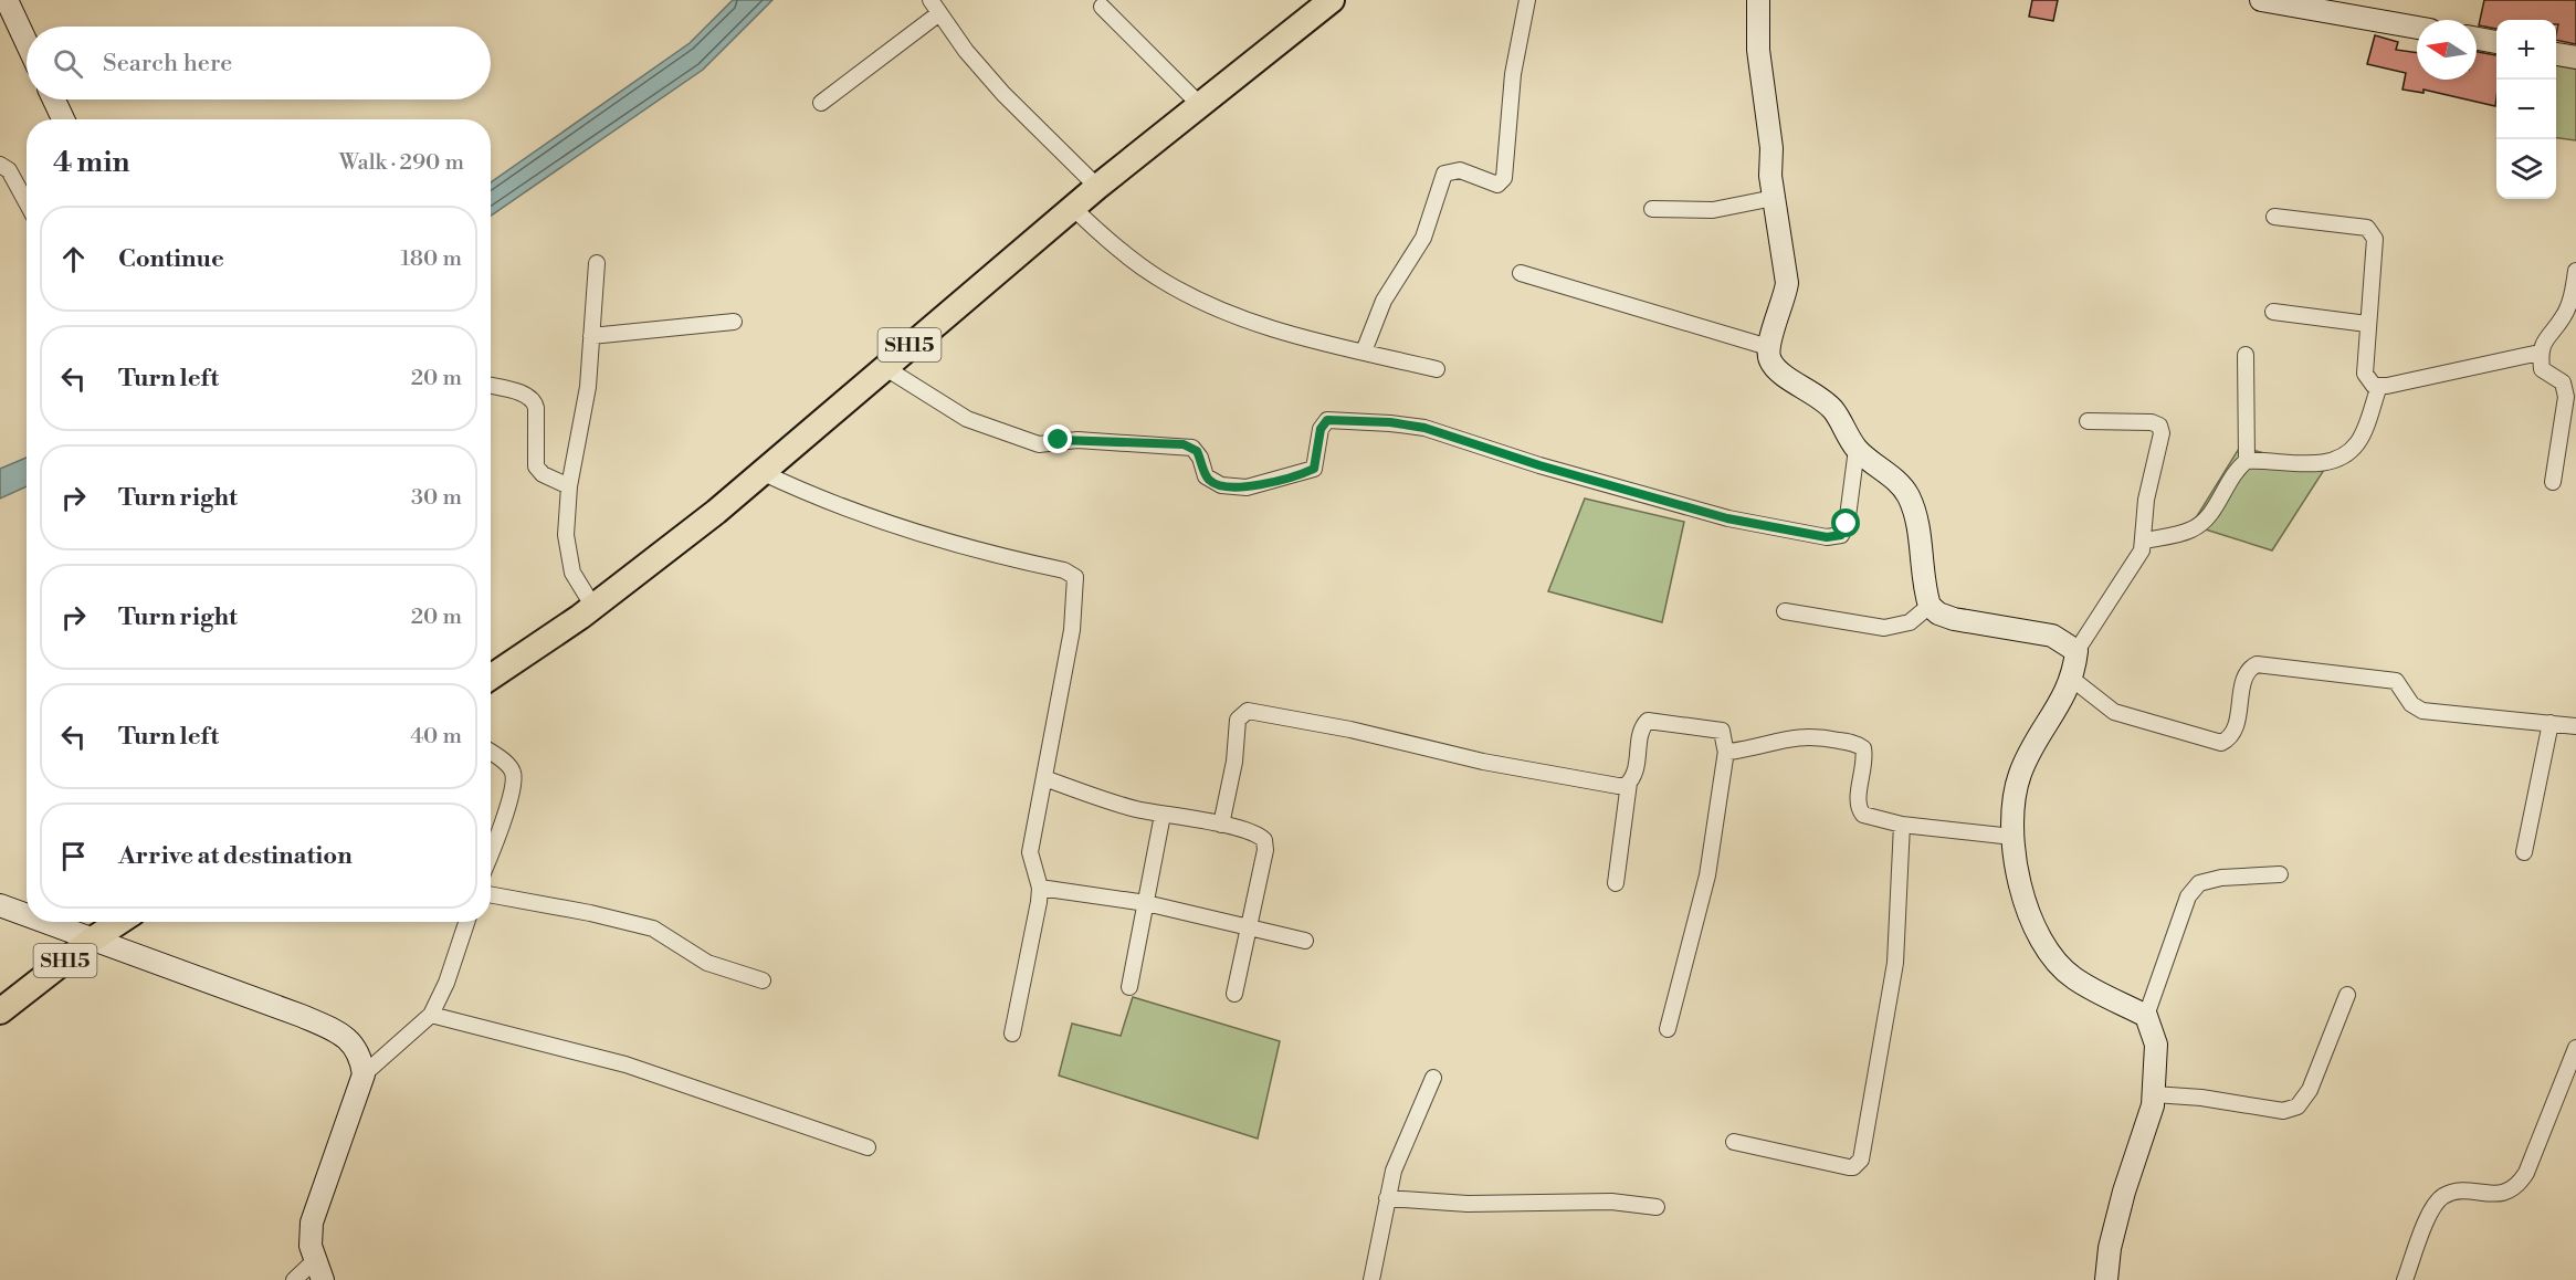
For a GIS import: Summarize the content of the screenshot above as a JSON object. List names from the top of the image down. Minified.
{"streets":{"main road":["SH15"]},"north":"left","page":{"map_buttons":["+","−"],"search":"Search here","heading":["4 min","Walk · 290 m"],"list":[["Continue","180 m"],["Turn left","20 m"],["Turn right","30 m"],["Turn right","20 m"],["Turn left","40 m"],"Arrive at destination"]}}
